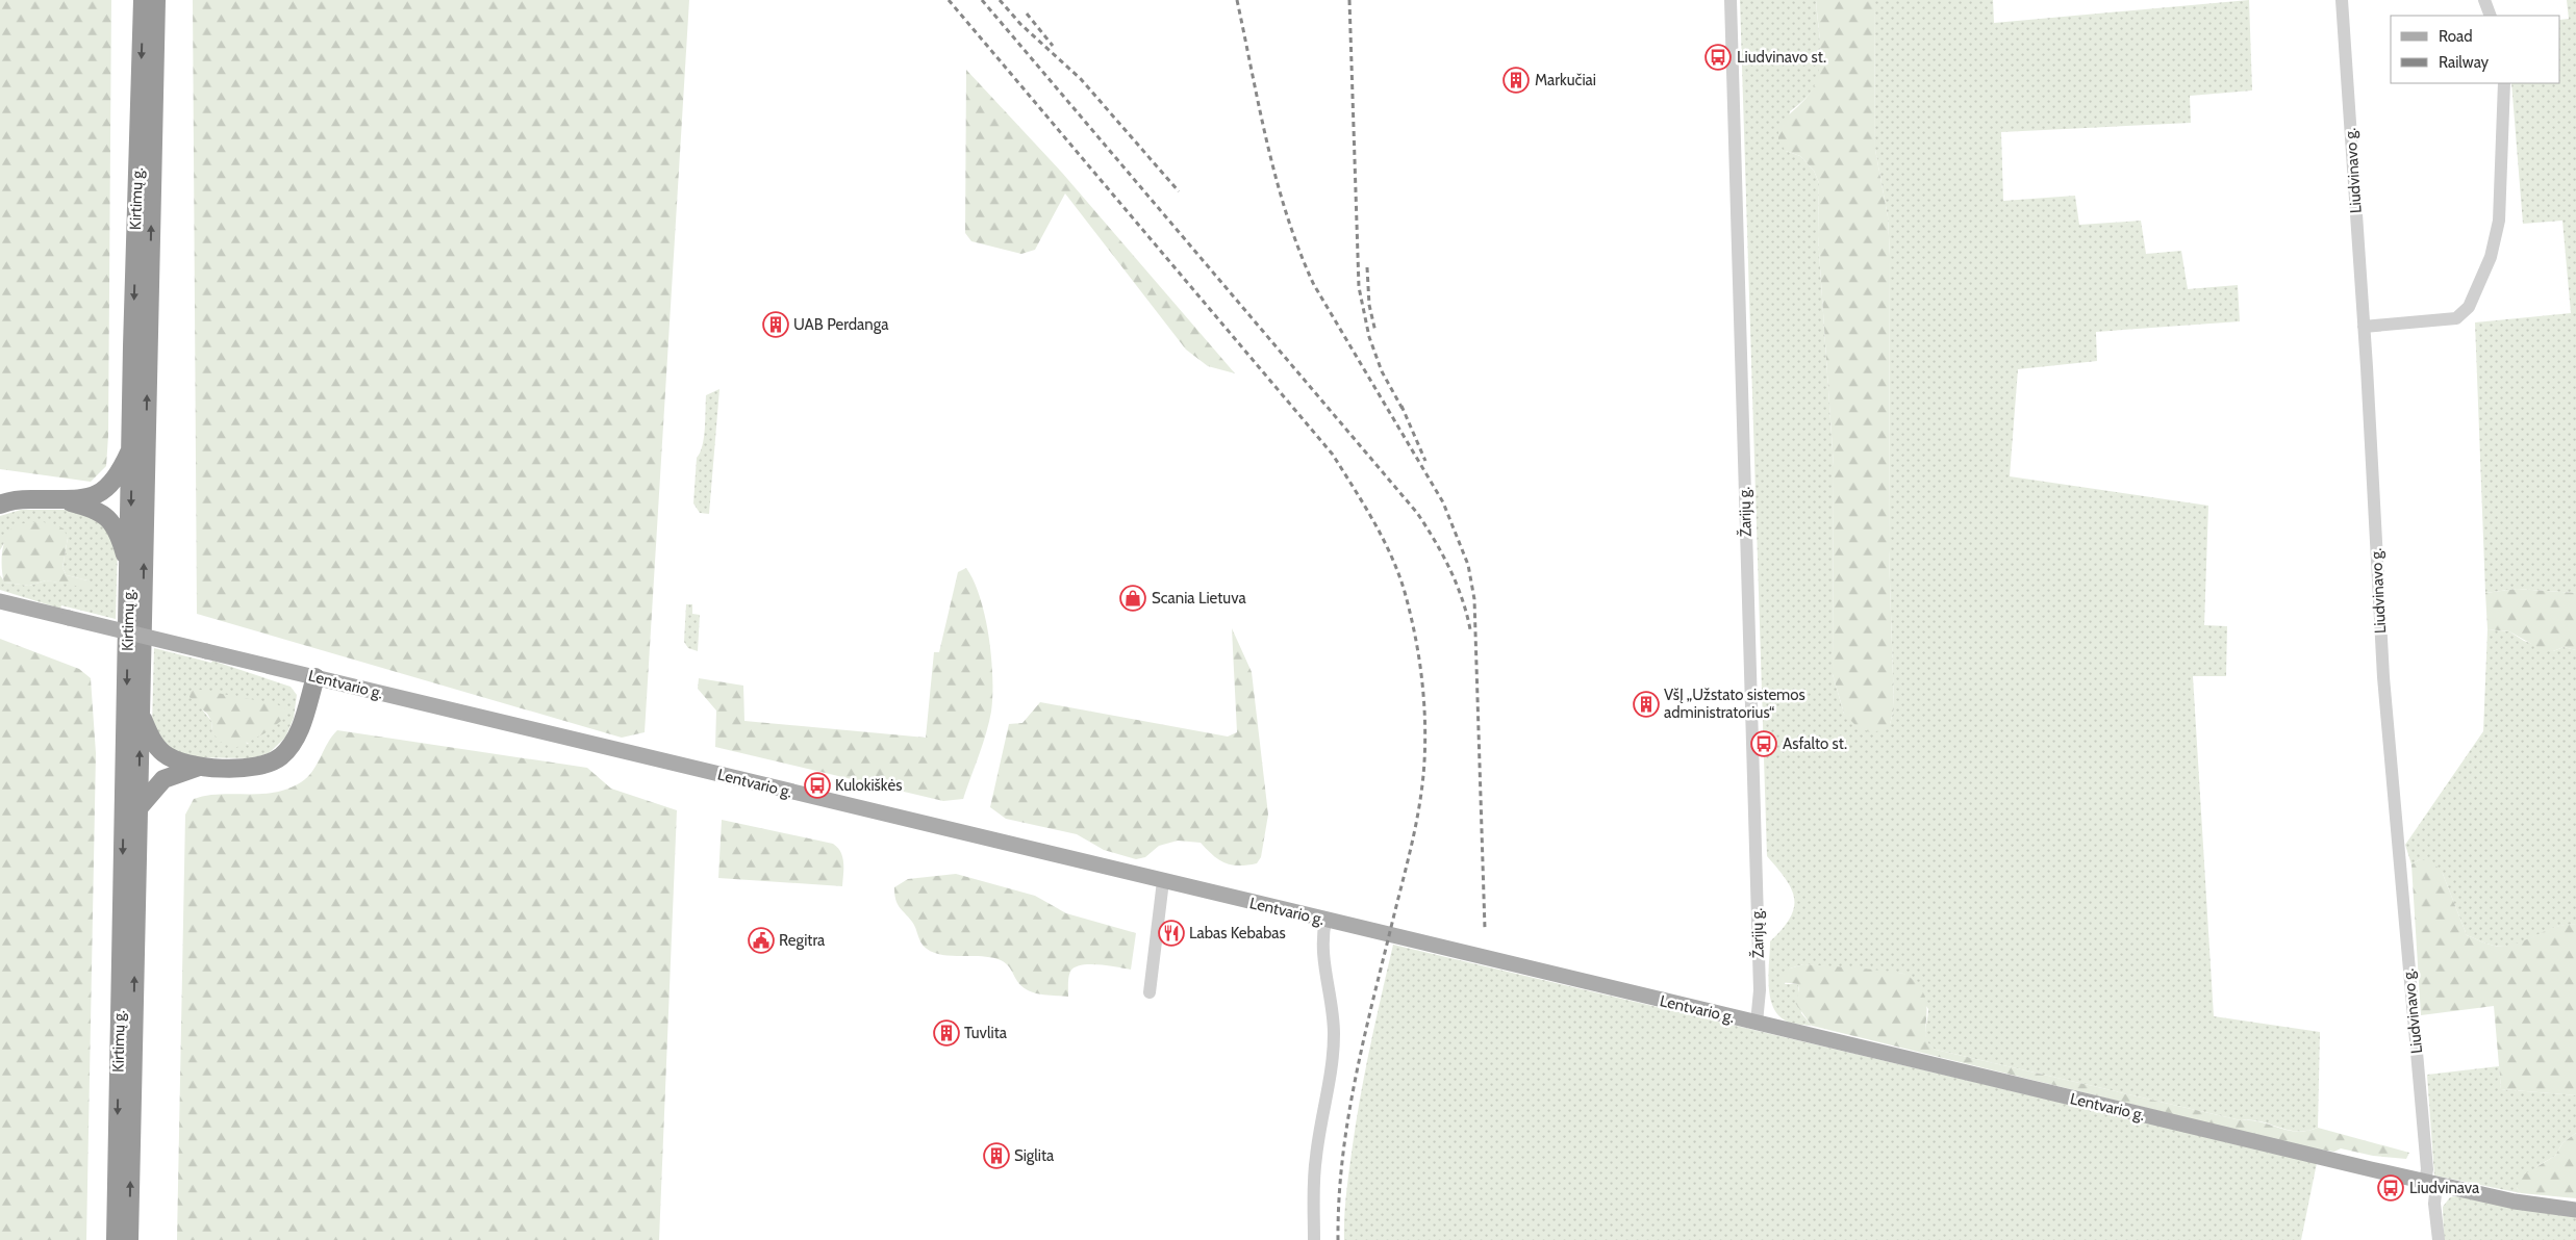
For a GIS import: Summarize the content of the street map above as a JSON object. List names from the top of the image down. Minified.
{"streets":{"highway":["Kirtimų g."],"main road":["Lentvario g."],"street":["Liudvinavo g.","Žarijų g."]},"crossings":[["Liudvinavo g.","Lentvario g."],["Žarijų g.","Lentvario g."]],"places":{"bus stop":["Liudvinavo st.","Asfalto st.","Kulokiškės","Liudvinava"],"building":["Markučiai","UAB Perdanga","VšĮ „Užstato sistemos administratorius“","Tuvlita","Siglita"],"shop":["Scania Lietuva"],"restaurant":["Labas Kebabas"],"public building":["Regitra"]},"legend":["Road","Railway"]}
